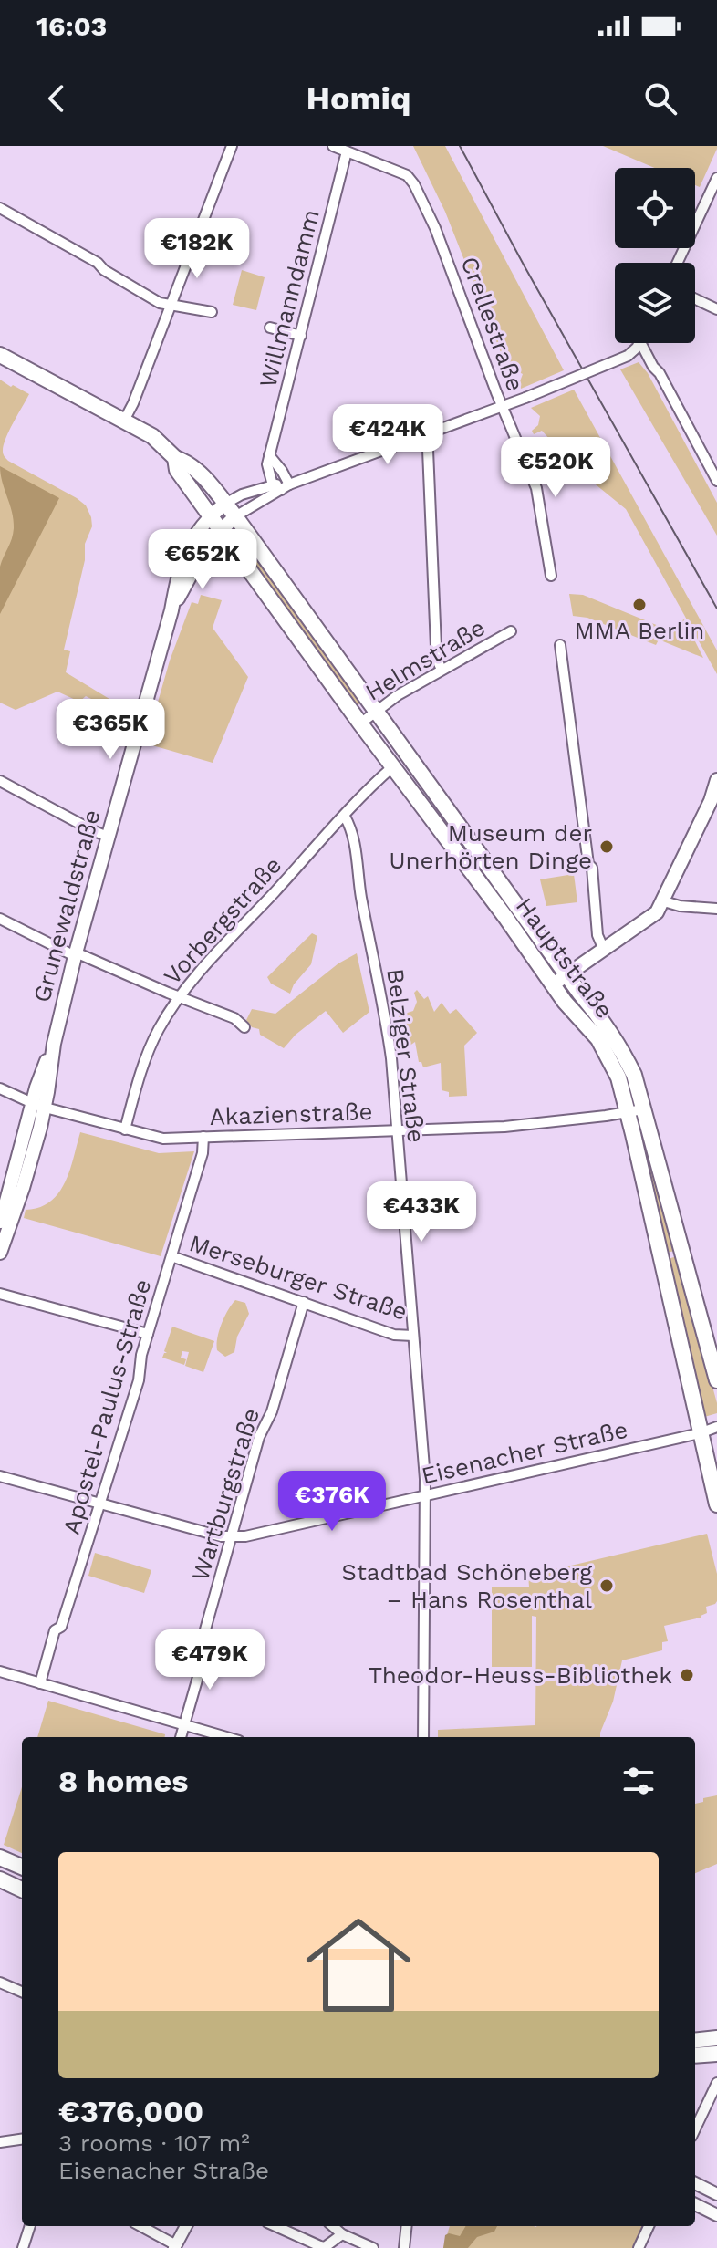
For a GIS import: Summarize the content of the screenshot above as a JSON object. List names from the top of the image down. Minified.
{"streets":{"main road":["Grunewaldstraße","Hauptstraße"],"street":["Willmanndamm","Crellestraße","Helmstraße","Vorbergstraße","Belziger Straße","Akazienstraße","Merseburger Straße","Apostel-Paulus-Straße","Eisenacher Straße","Wartburgstraße"]},"crossings":[["Willmanndamm","Crellestraße"],["Helmstraße","Hauptstraße"],["Grunewaldstraße","Hauptstraße"],["Grunewaldstraße","Akazienstraße"],["Vorbergstraße","Hauptstraße"],["Vorbergstraße","Belziger Straße"],["Vorbergstraße","Akazienstraße"],["Hauptstraße","Akazienstraße"],["Hauptstraße","Eisenacher Straße"],["Belziger Straße","Akazienstraße"],["Belziger Straße","Merseburger Straße"],["Belziger Straße","Eisenacher Straße"],["Akazienstraße","Apostel-Paulus-Straße"],["Merseburger Straße","Apostel-Paulus-Straße"],["Merseburger Straße","Wartburgstraße"],["Apostel-Paulus-Straße","Eisenacher Straße"],["Eisenacher Straße","Wartburgstraße"]],"places":["MMA Berlin","Museum der Unerhörten Dinge","Stadtbad Schöneberg – Hans Rosenthal","Theodor-Heuss-Bibliothek"],"page":{"status":"16:03","header":"Homiq","price":["€182K","€424K","€520K","€652K","€365K","€433K","€376K","€479K"],"heading":"8 homes","list":[{"name":"€376,000","note":"3 rooms · 107 m² · Eisenacher Straße"}]}}
